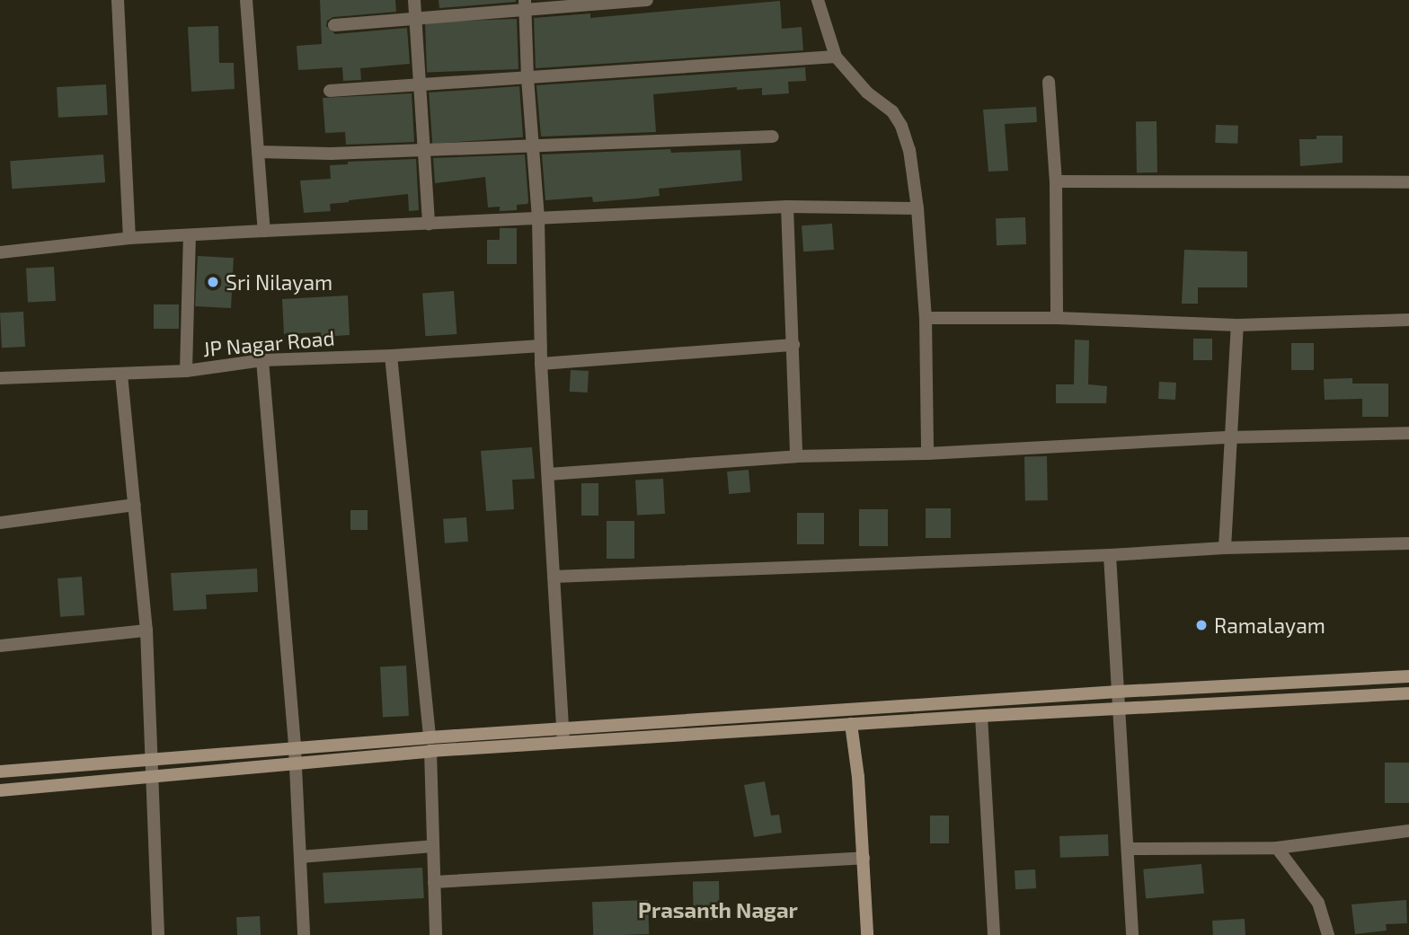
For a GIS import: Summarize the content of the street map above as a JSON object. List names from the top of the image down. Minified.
{"streets":{"street":["JP Nagar Road"]},"districts":["Prasanth Nagar"],"places":["Sri Nilayam","Ramalayam"]}
